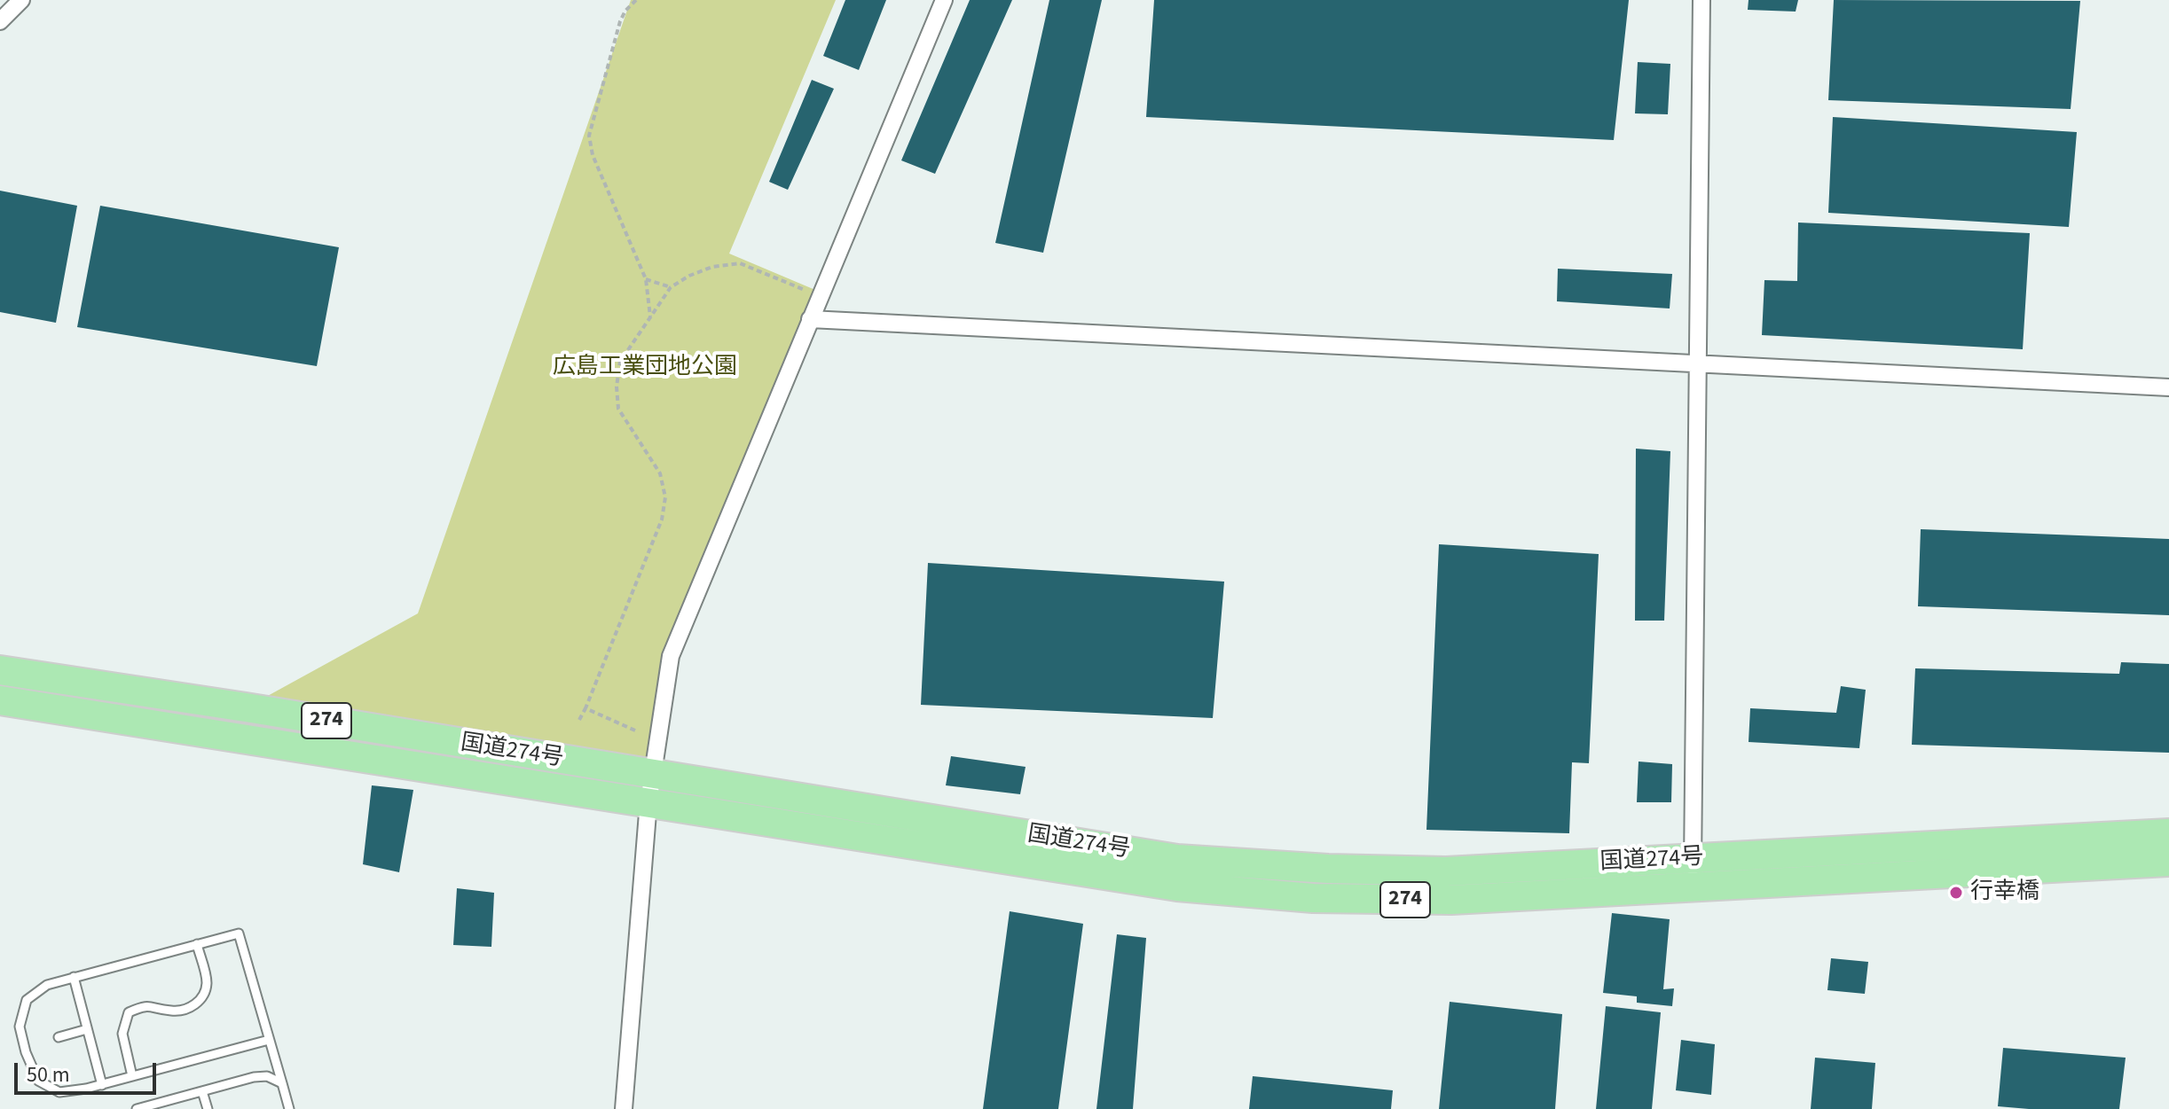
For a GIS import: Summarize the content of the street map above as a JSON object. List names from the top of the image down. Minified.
{"streets":{"highway":["274","国道274号"]},"parks":["広島工業団地公園"],"places":["行幸橋"],"scale_bar":"50 m"}
